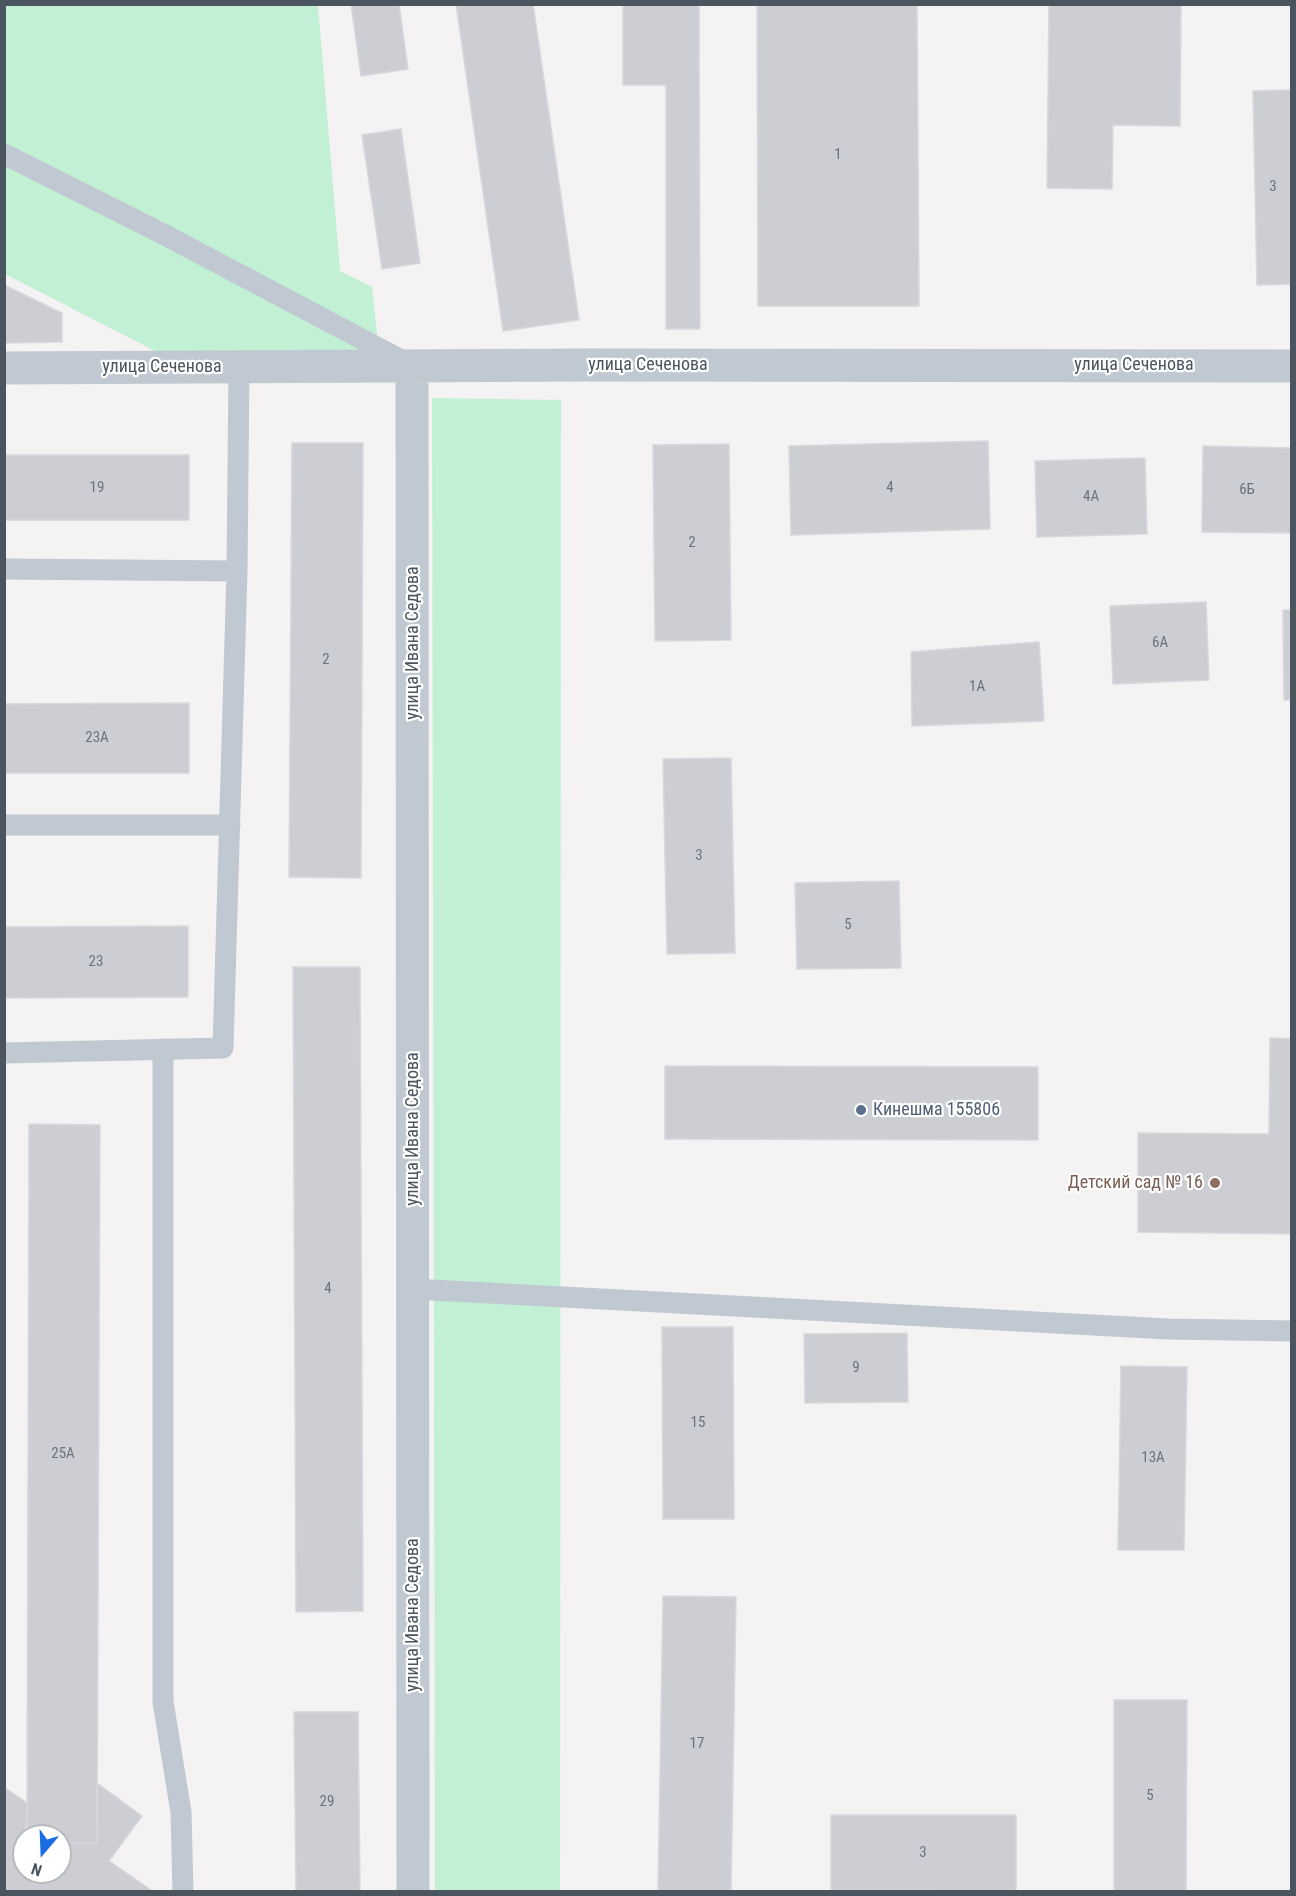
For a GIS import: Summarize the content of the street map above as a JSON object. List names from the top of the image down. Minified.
{"streets":{"street":["улица Сеченова","улица Ивана Седова"]},"crossings":[["улица Сеченова","улица Ивана Седова"]],"places":["Кинешма 155806","Детский сад № 16"],"house_numbers":["1","3","19","4","6Б","4А","2","6А","2","1А","23А","3","5","23","4","9","15","25А","13А","17","5","29","3"],"north":"bottom"}
